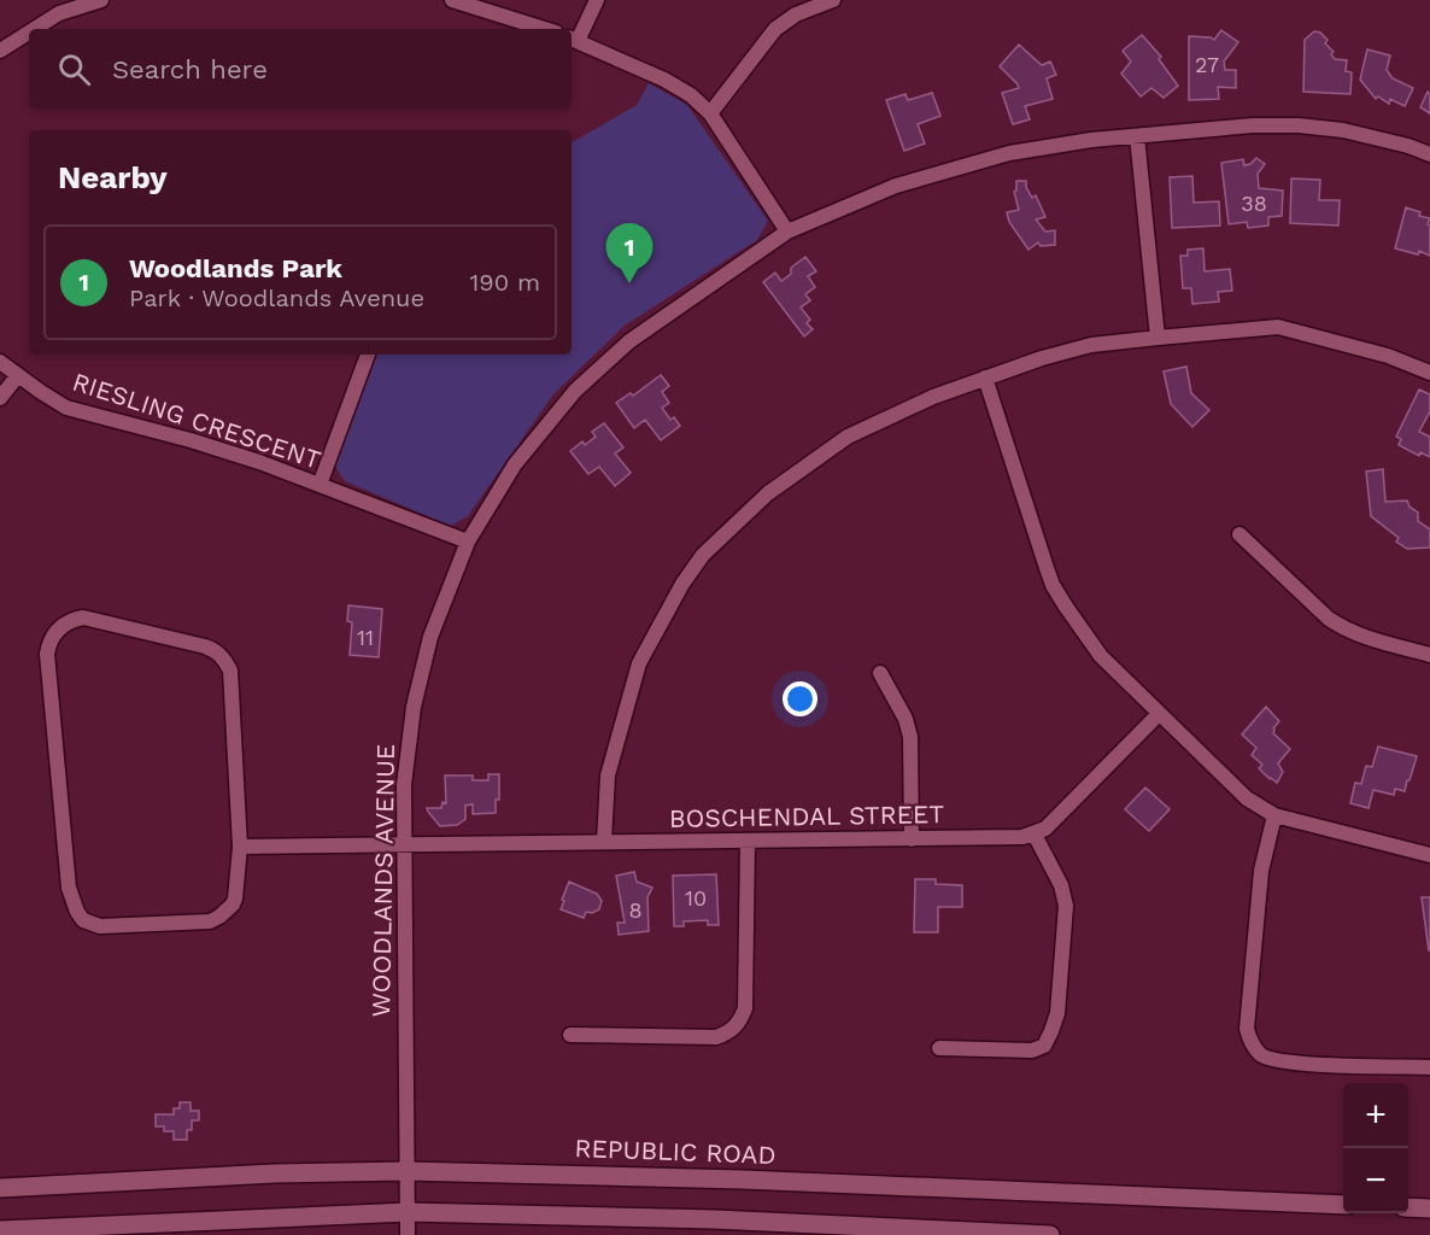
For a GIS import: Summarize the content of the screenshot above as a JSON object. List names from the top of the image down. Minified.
{"streets":{"main road":["REPUBLIC ROAD"],"street":["RIESLING CRESCENT","BOSCHENDAL STREET","WOODLANDS AVENUE"]},"crossings":[["RIESLING CRESCENT","WOODLANDS AVENUE"],["BOSCHENDAL STREET","WOODLANDS AVENUE"],["WOODLANDS AVENUE","REPUBLIC ROAD"]],"house_numbers":["27","38","11","10","8"],"page":{"search":"Search here","heading":"Nearby","pins":"1","list":[{"mark":"1","name":"Woodlands Park","note":"Park · Woodlands Avenue","value":"190 m"}],"map_buttons":["+","−"]}}
